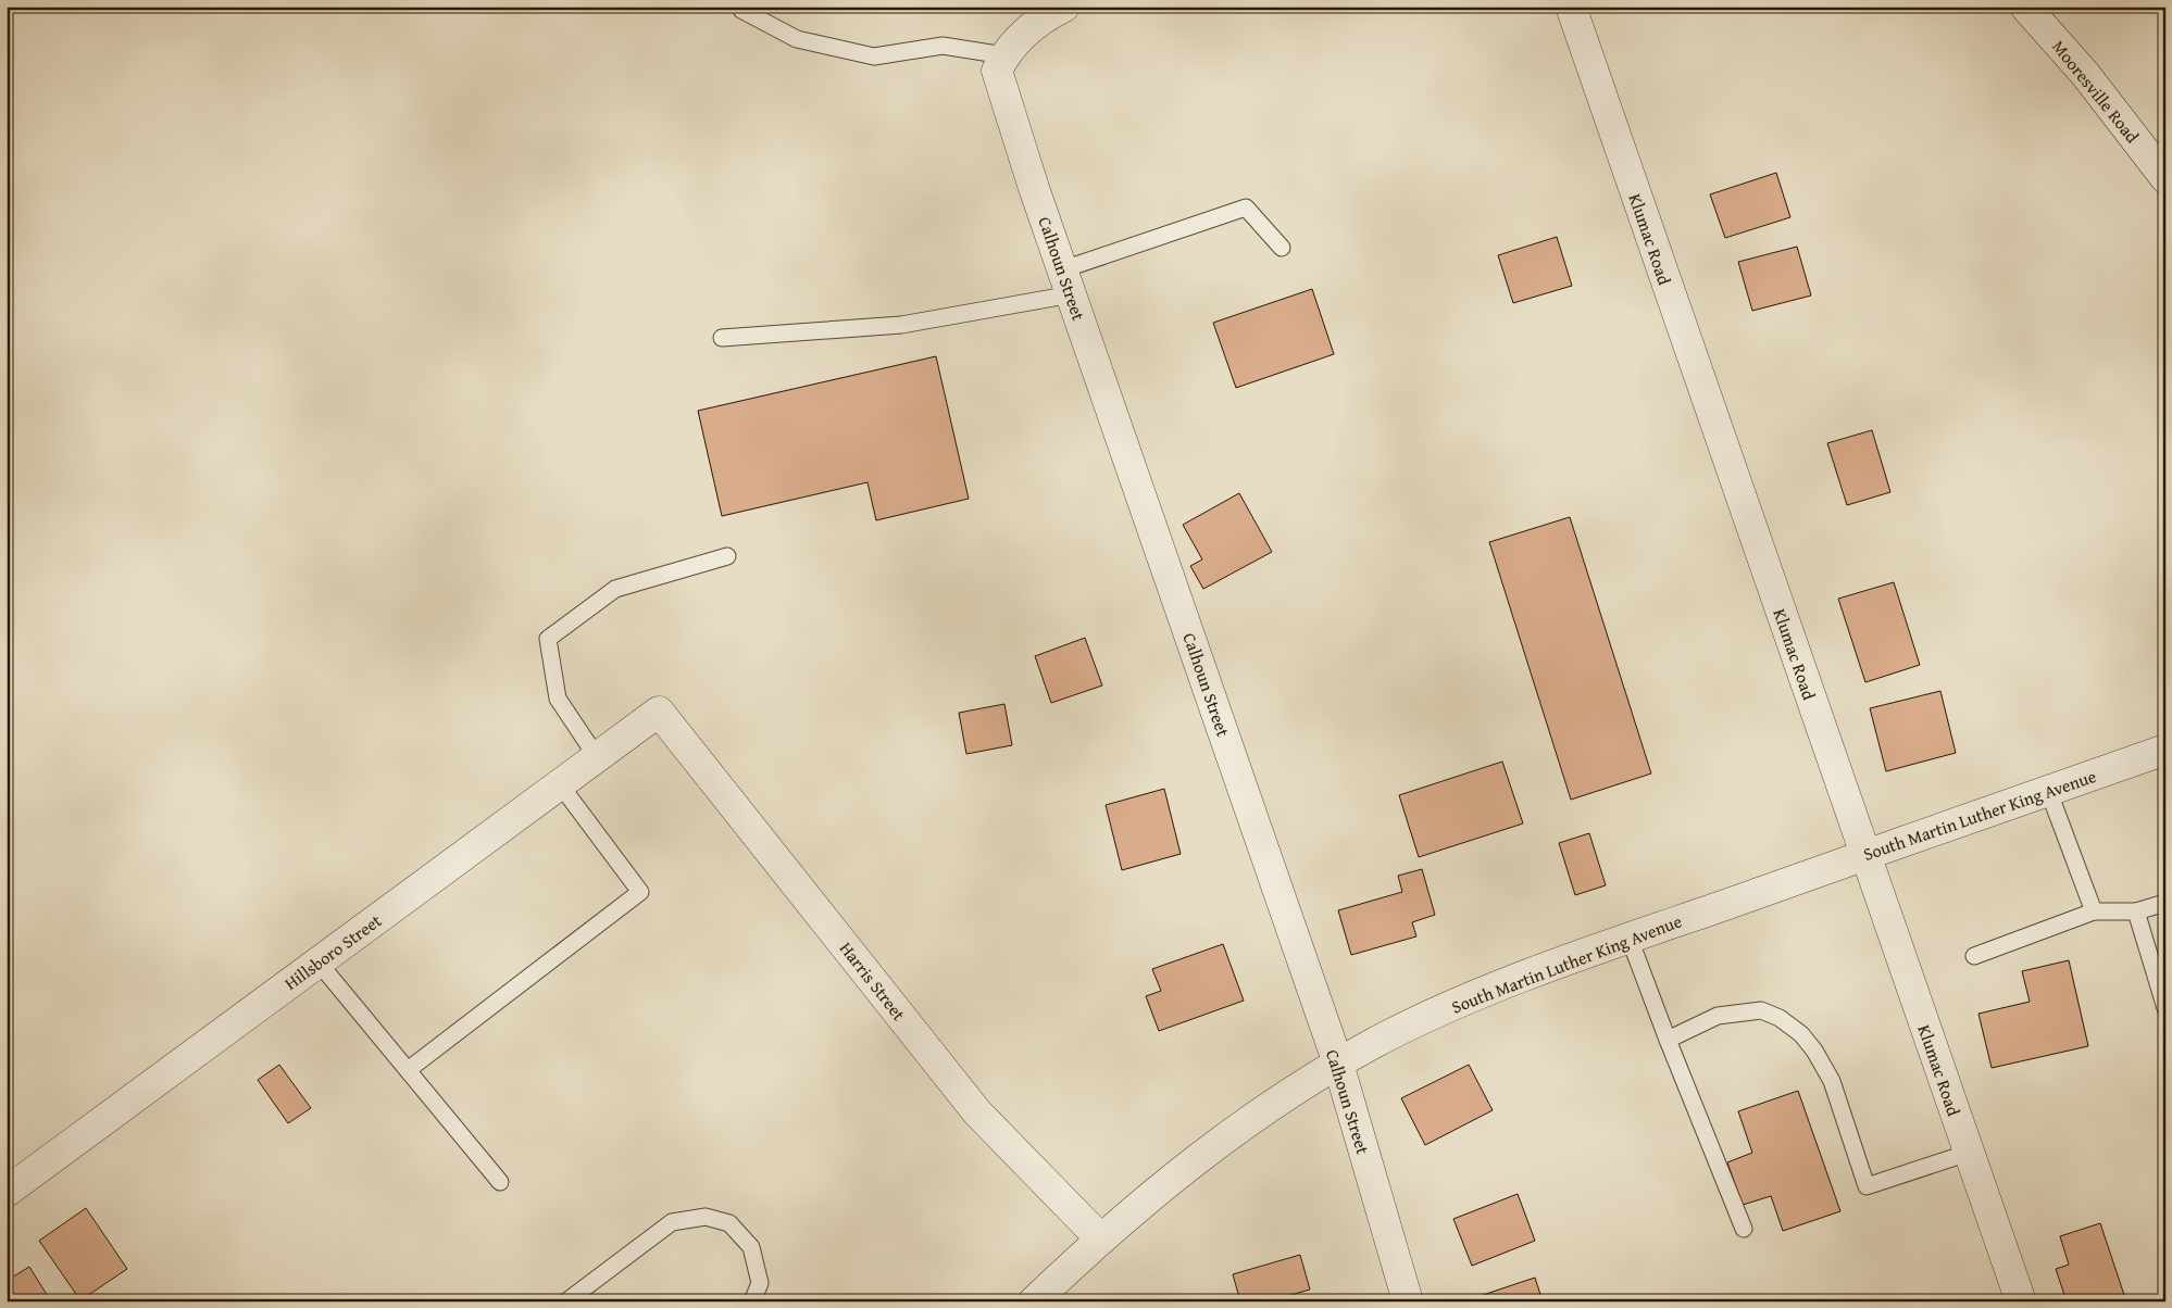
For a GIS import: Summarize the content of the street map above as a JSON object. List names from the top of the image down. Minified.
{"streets":{"street":["Mooresville Road","Klumac Road","Calhoun Street","South Martin Luther King Avenue","Hillsboro Street","Harris Street"]},"crossings":[["Klumac Road","South Martin Luther King Avenue"],["Calhoun Street","South Martin Luther King Avenue"],["South Martin Luther King Avenue","Harris Street"],["Hillsboro Street","Harris Street"]]}
